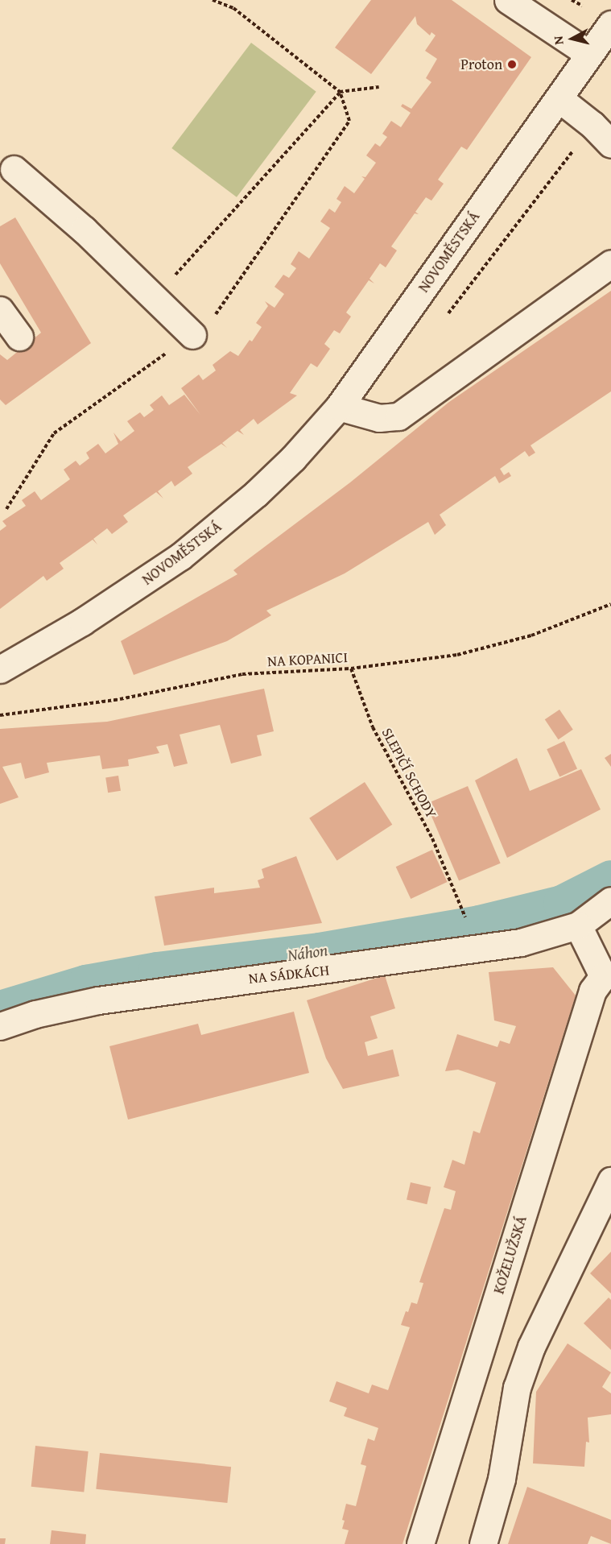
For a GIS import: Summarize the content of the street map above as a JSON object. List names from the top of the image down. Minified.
{"streets":{"street":["NOVOMĚSTSKÁ","NA SÁDKÁCH","KOŽELUŽSKÁ"],"path":["NA KOPANICI","SLEPIČÍ SCHODY"]},"crossings":[["NA KOPANICI","SLEPIČÍ SCHODY"]],"water":["Náhon"],"places":["Proton"],"north":"left"}
